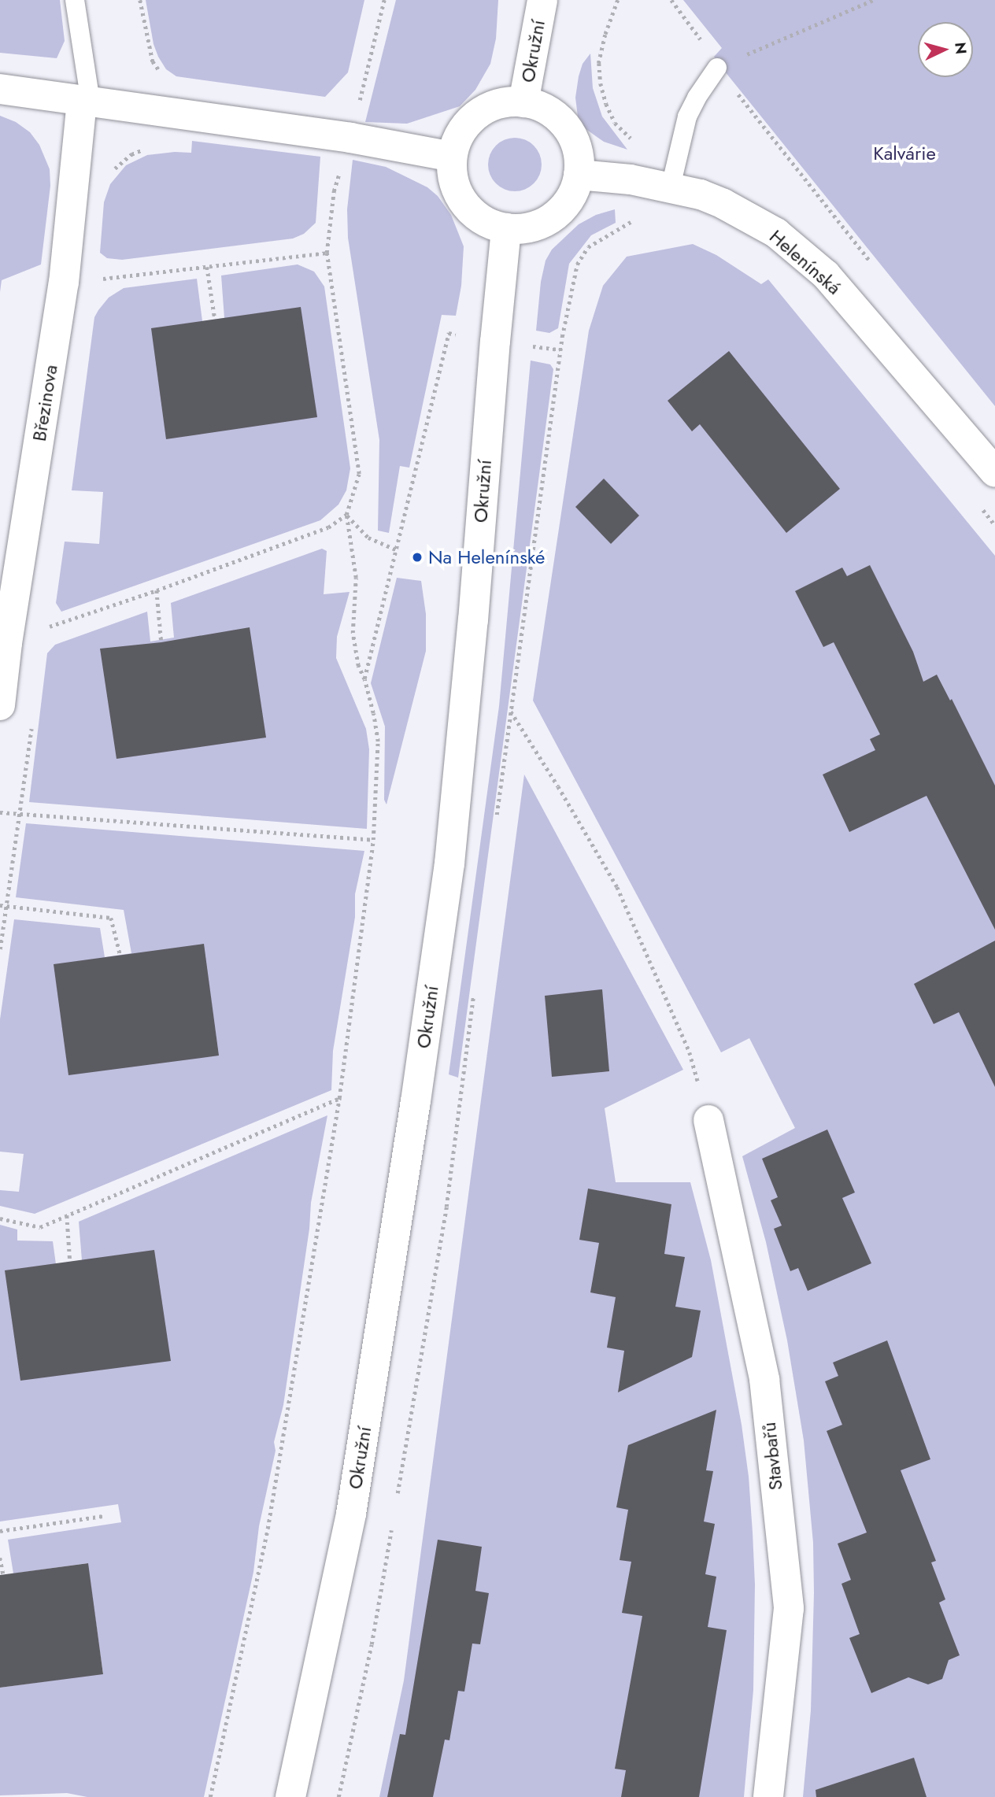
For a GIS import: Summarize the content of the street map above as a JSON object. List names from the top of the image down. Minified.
{"streets":{"street":["Okružní","Helenínská","Březinova","Stavbařů"]},"crossings":[["Okružní","Helenínská"]],"parks":["Kalvárie"],"places":["Na Helenínské"],"north":"right"}
